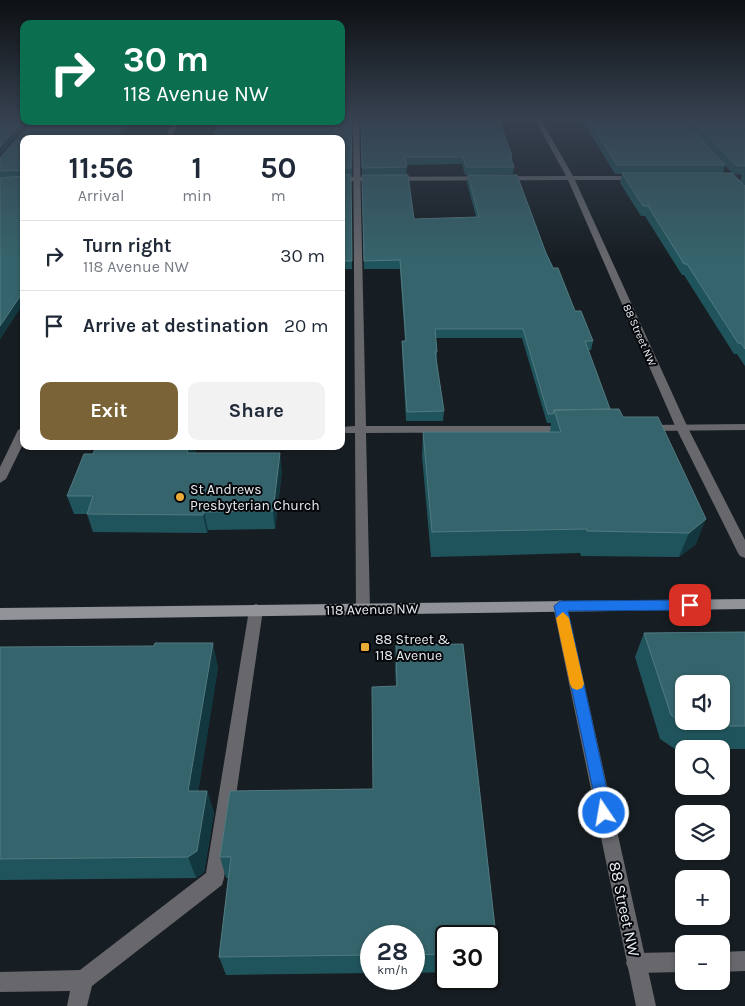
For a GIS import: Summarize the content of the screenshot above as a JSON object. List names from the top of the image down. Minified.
{"streets":{"main road":["118 Avenue NW"],"street":["88 Street NW"]},"crossings":[["88 Street NW","118 Avenue NW"]],"places":{"other":["St Andrews Presbyterian Church"],"transit":["88 Street & 118 Avenue"]},"page":{"turn":["30 m","118 Avenue NW"],"eta":["11:56","Arrival","1","min","50","m"],"list":[{"name":"Turn right","note":"118 Avenue NW","value":"30 m"},{"name":"Arrive at destination","value":"20 m"}],"buttons":["Exit","Share"],"map_buttons":["+","−"],"speed":"28 km/h","limit":"30"}}
